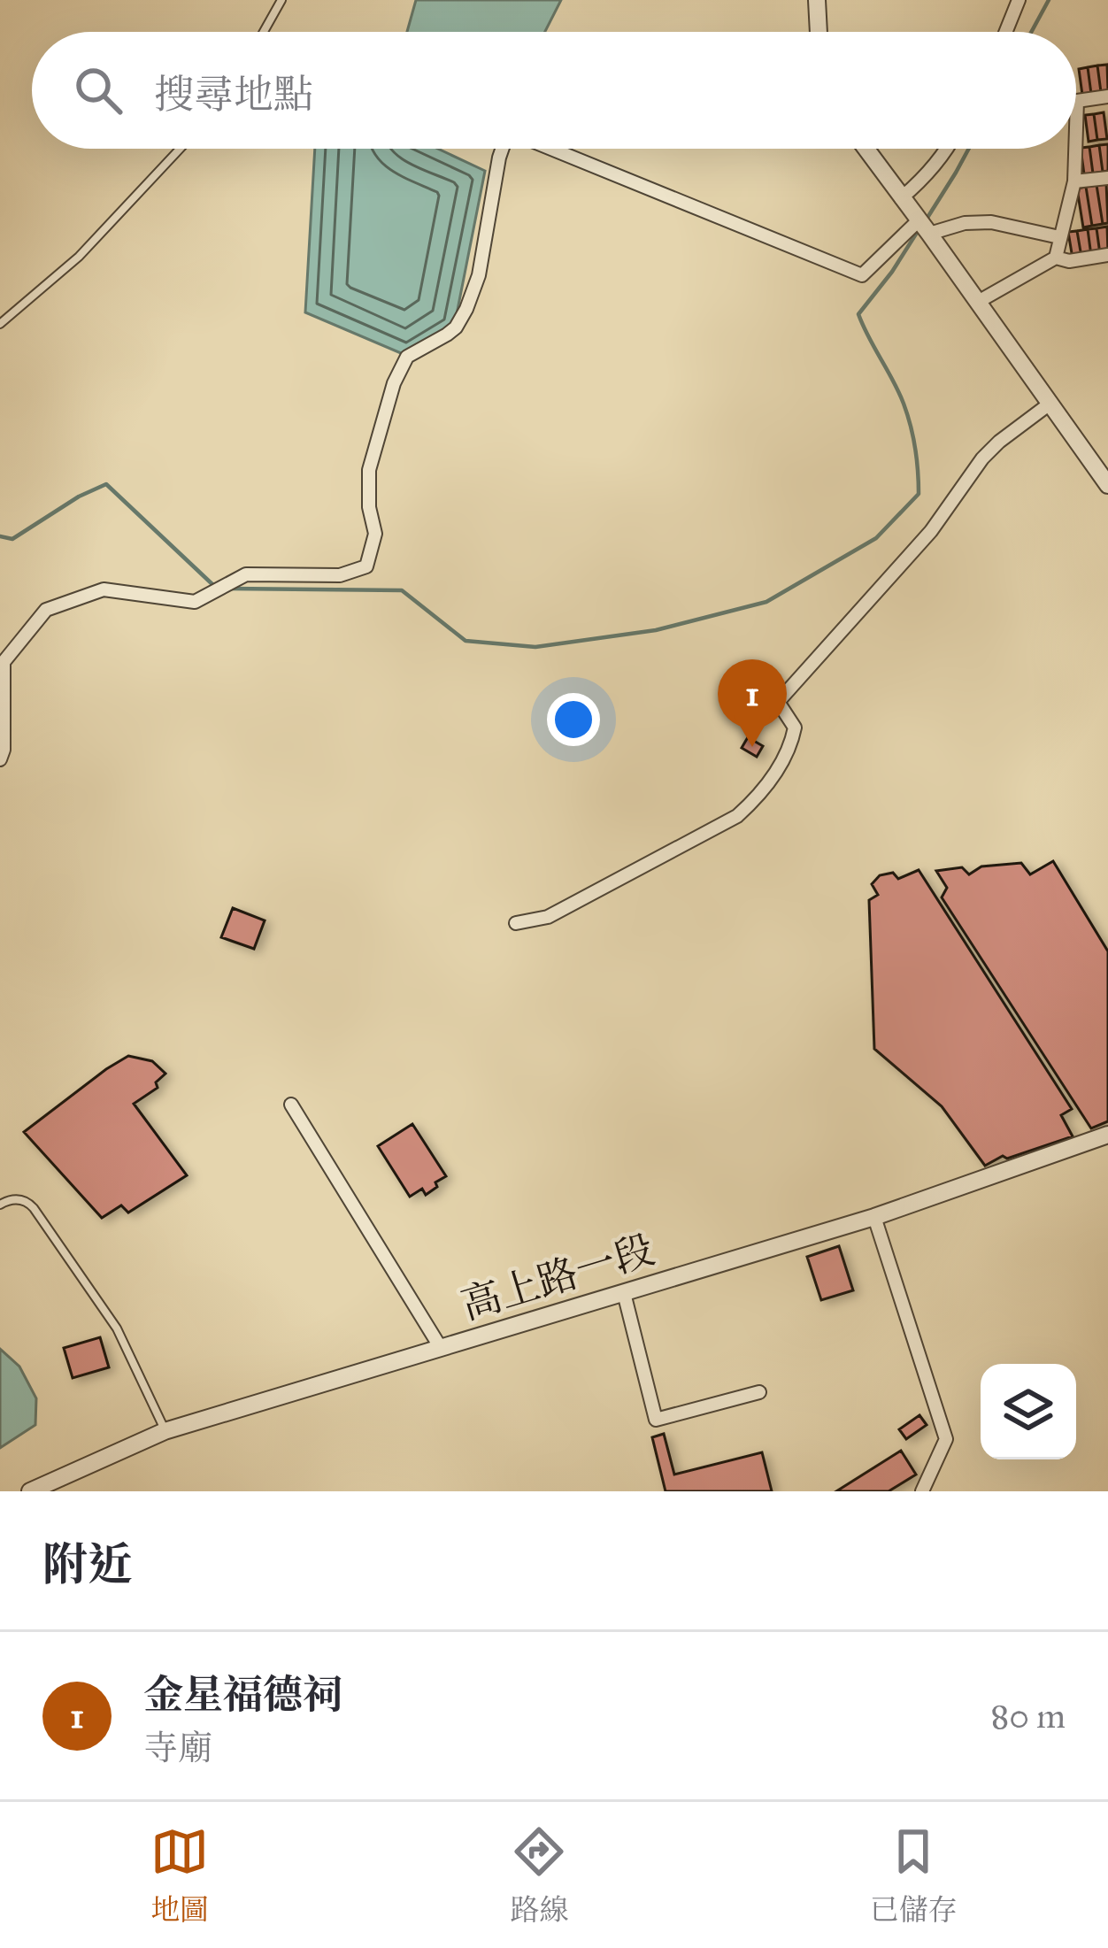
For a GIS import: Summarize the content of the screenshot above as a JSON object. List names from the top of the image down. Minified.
{"streets":{"street":["高上路一段"]},"page":{"search":"搜尋地點","pins":"1","heading":"附近","list":[{"mark":"1","name":"金星福德祠","note":"寺廟","value":"80 m"}],"nav":["地圖","路線","已儲存"]}}
